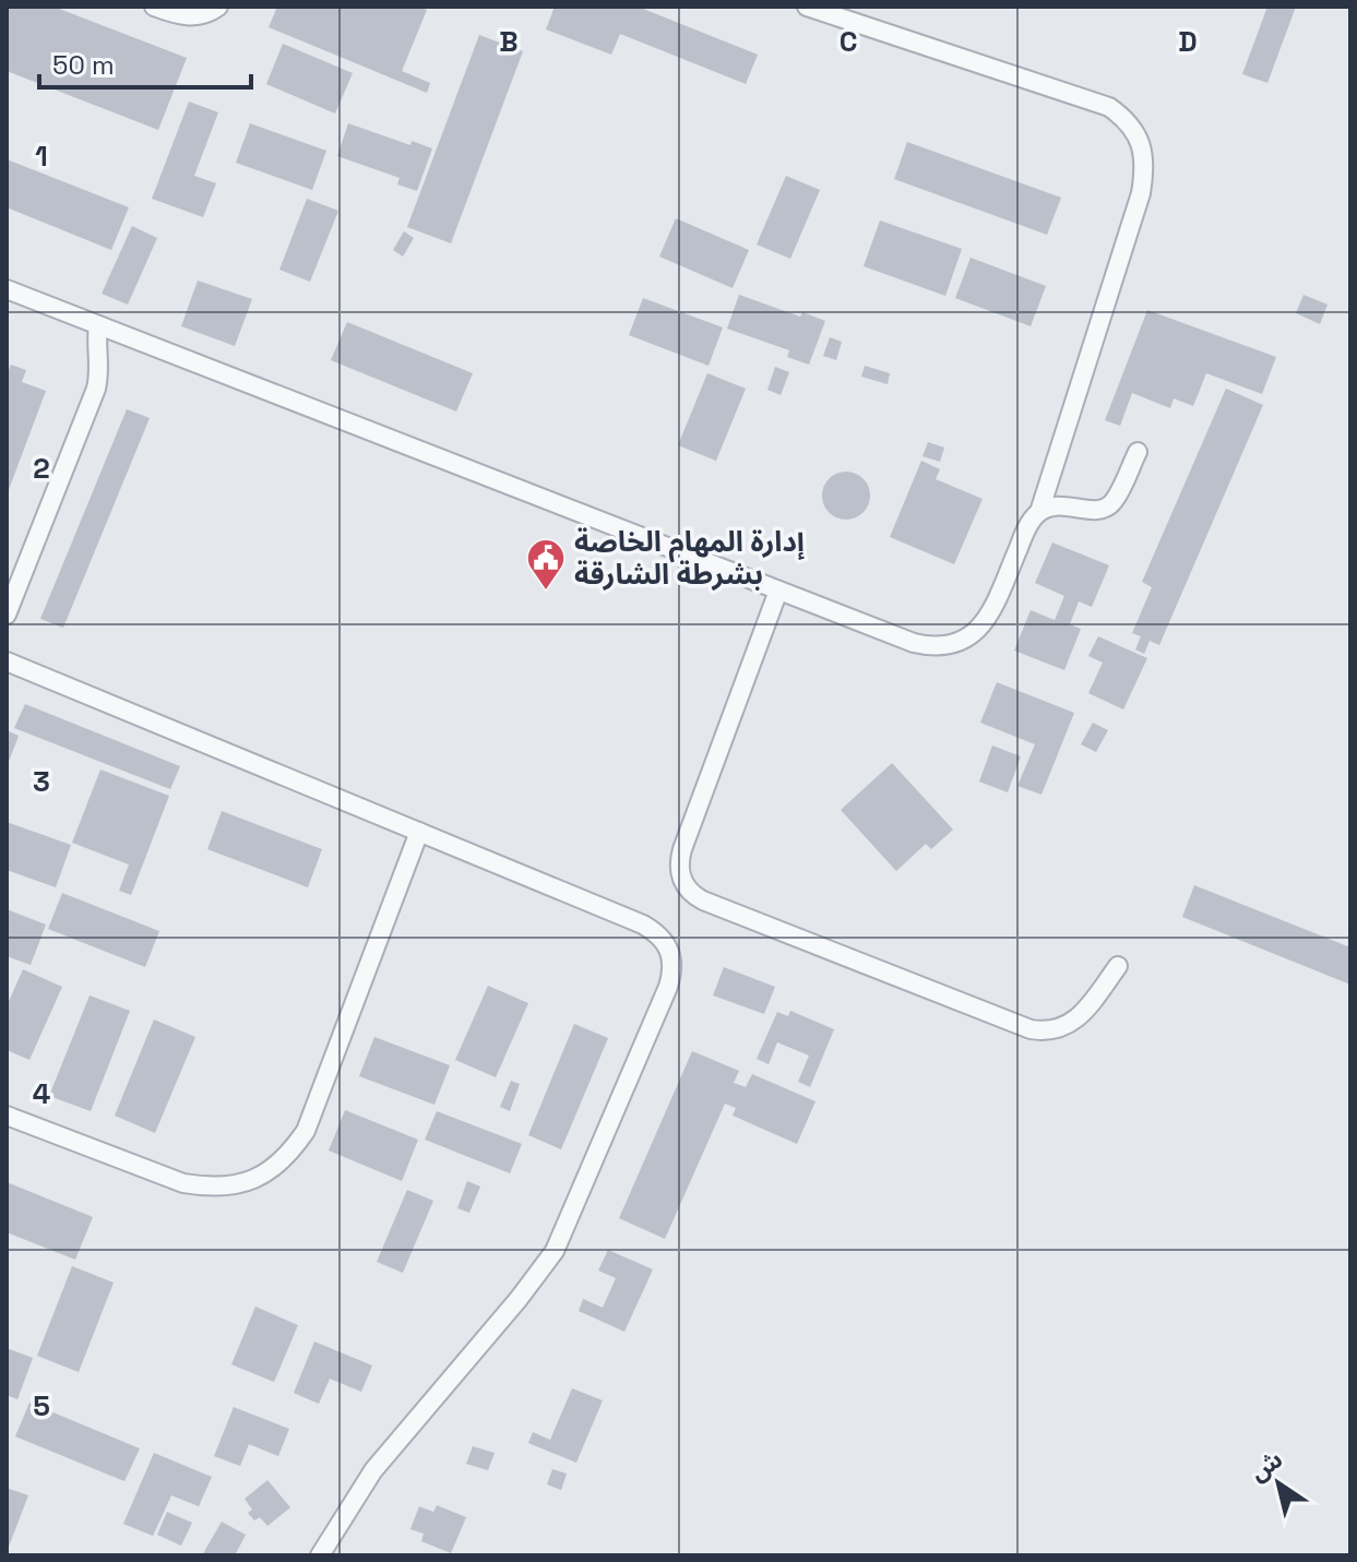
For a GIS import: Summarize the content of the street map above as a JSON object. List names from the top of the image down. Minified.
{"places":{"public building":["إدارة المهام الخاصة بشرطة الشارقة"]},"scale_bar":"50 m","north":"top left","grid":{"columns":["B","C","D"],"rows":["1","2","3","4","5"]}}
